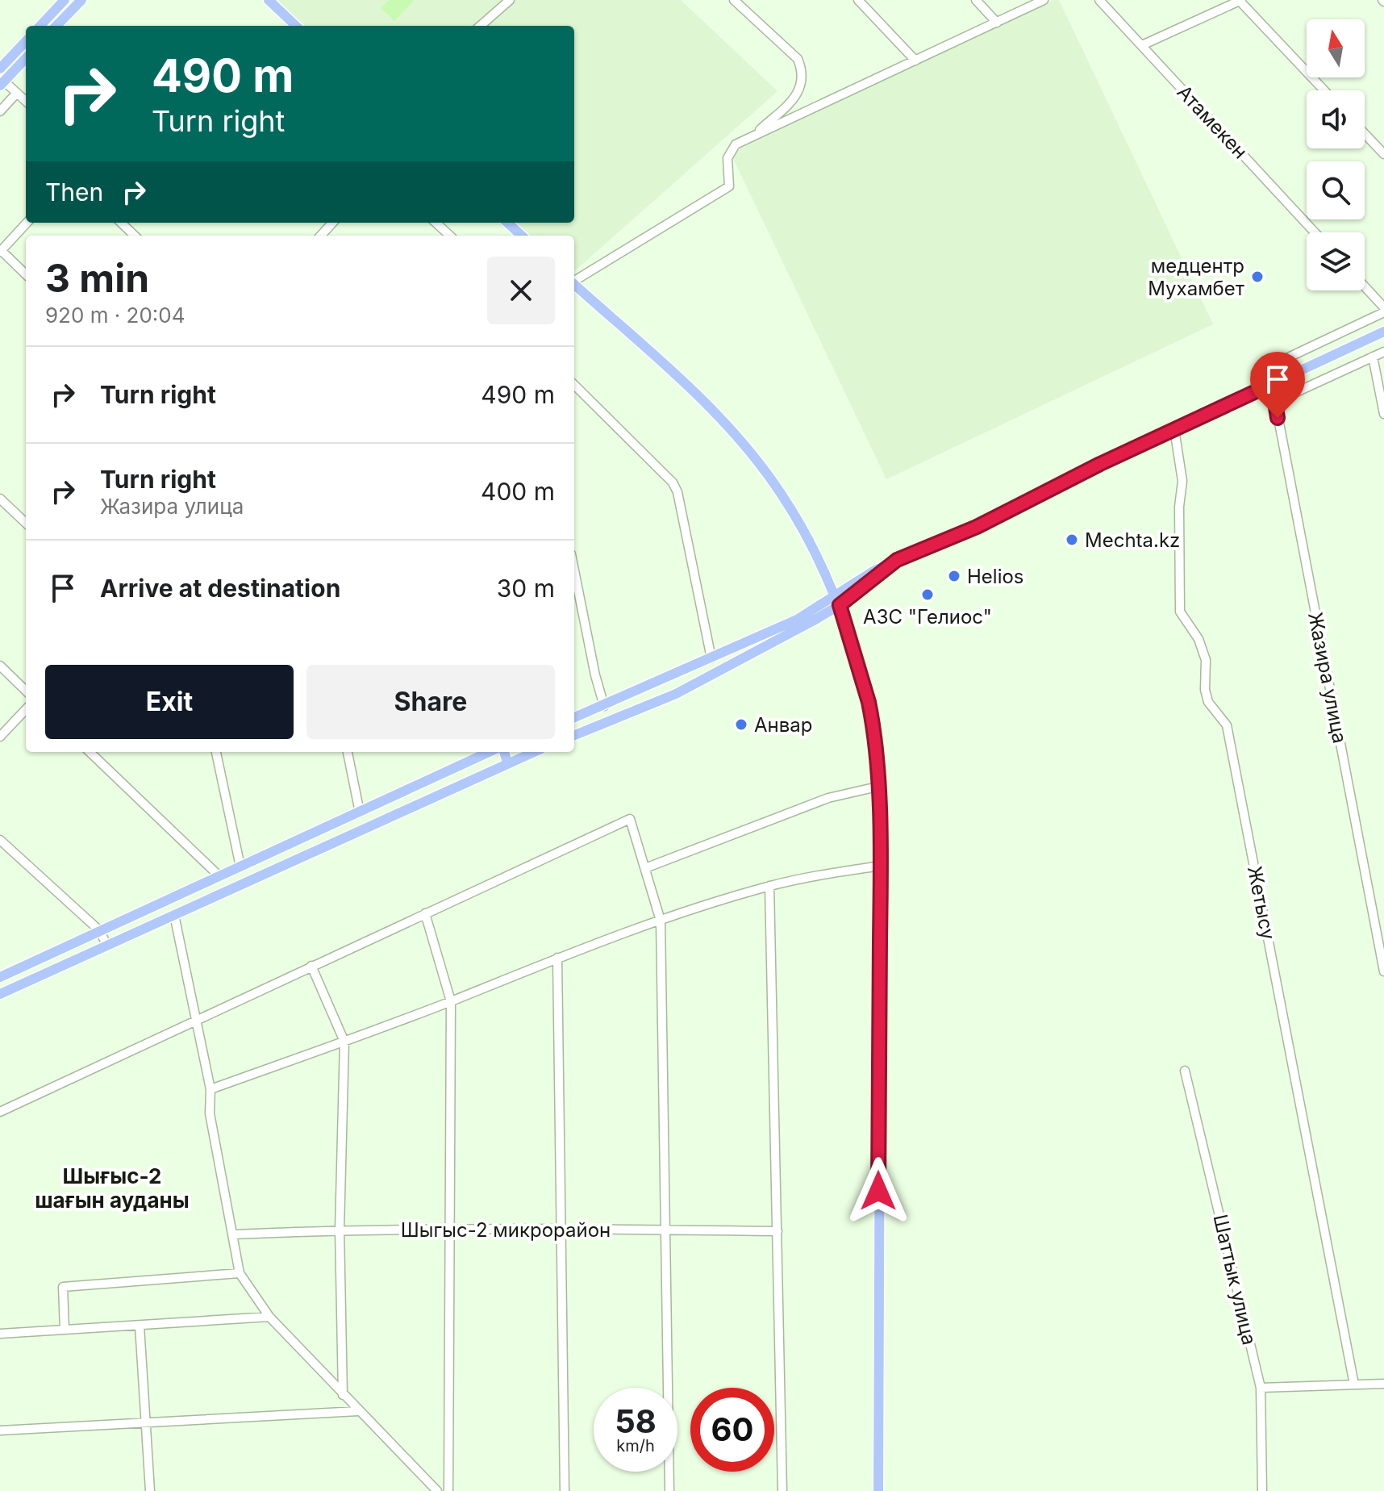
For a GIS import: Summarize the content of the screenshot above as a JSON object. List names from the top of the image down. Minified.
{"streets":{"street":["Атамекен","Жазира улица","Жетысу","Шыгыс-2 микрорайон","Шаттык улица"]},"districts":["Шығыс-2 шағын ауданы"],"places":["медцентр Мухамбет","Mechta.kz","Helios","АЗС \"Гелиос\"","Анвар"],"north":"top","page":{"turn":["490 m","Turn right"],"then":"Then","heading":["3 min","920 m · 20:04"],"list":[{"name":"Turn right","value":"490 m"},{"name":"Turn right","note":"Жазира улица","value":"400 m"},{"name":"Arrive at destination","value":"30 m"}],"buttons":["Exit","Share"],"speed":"58 km/h","limit":"60"}}
